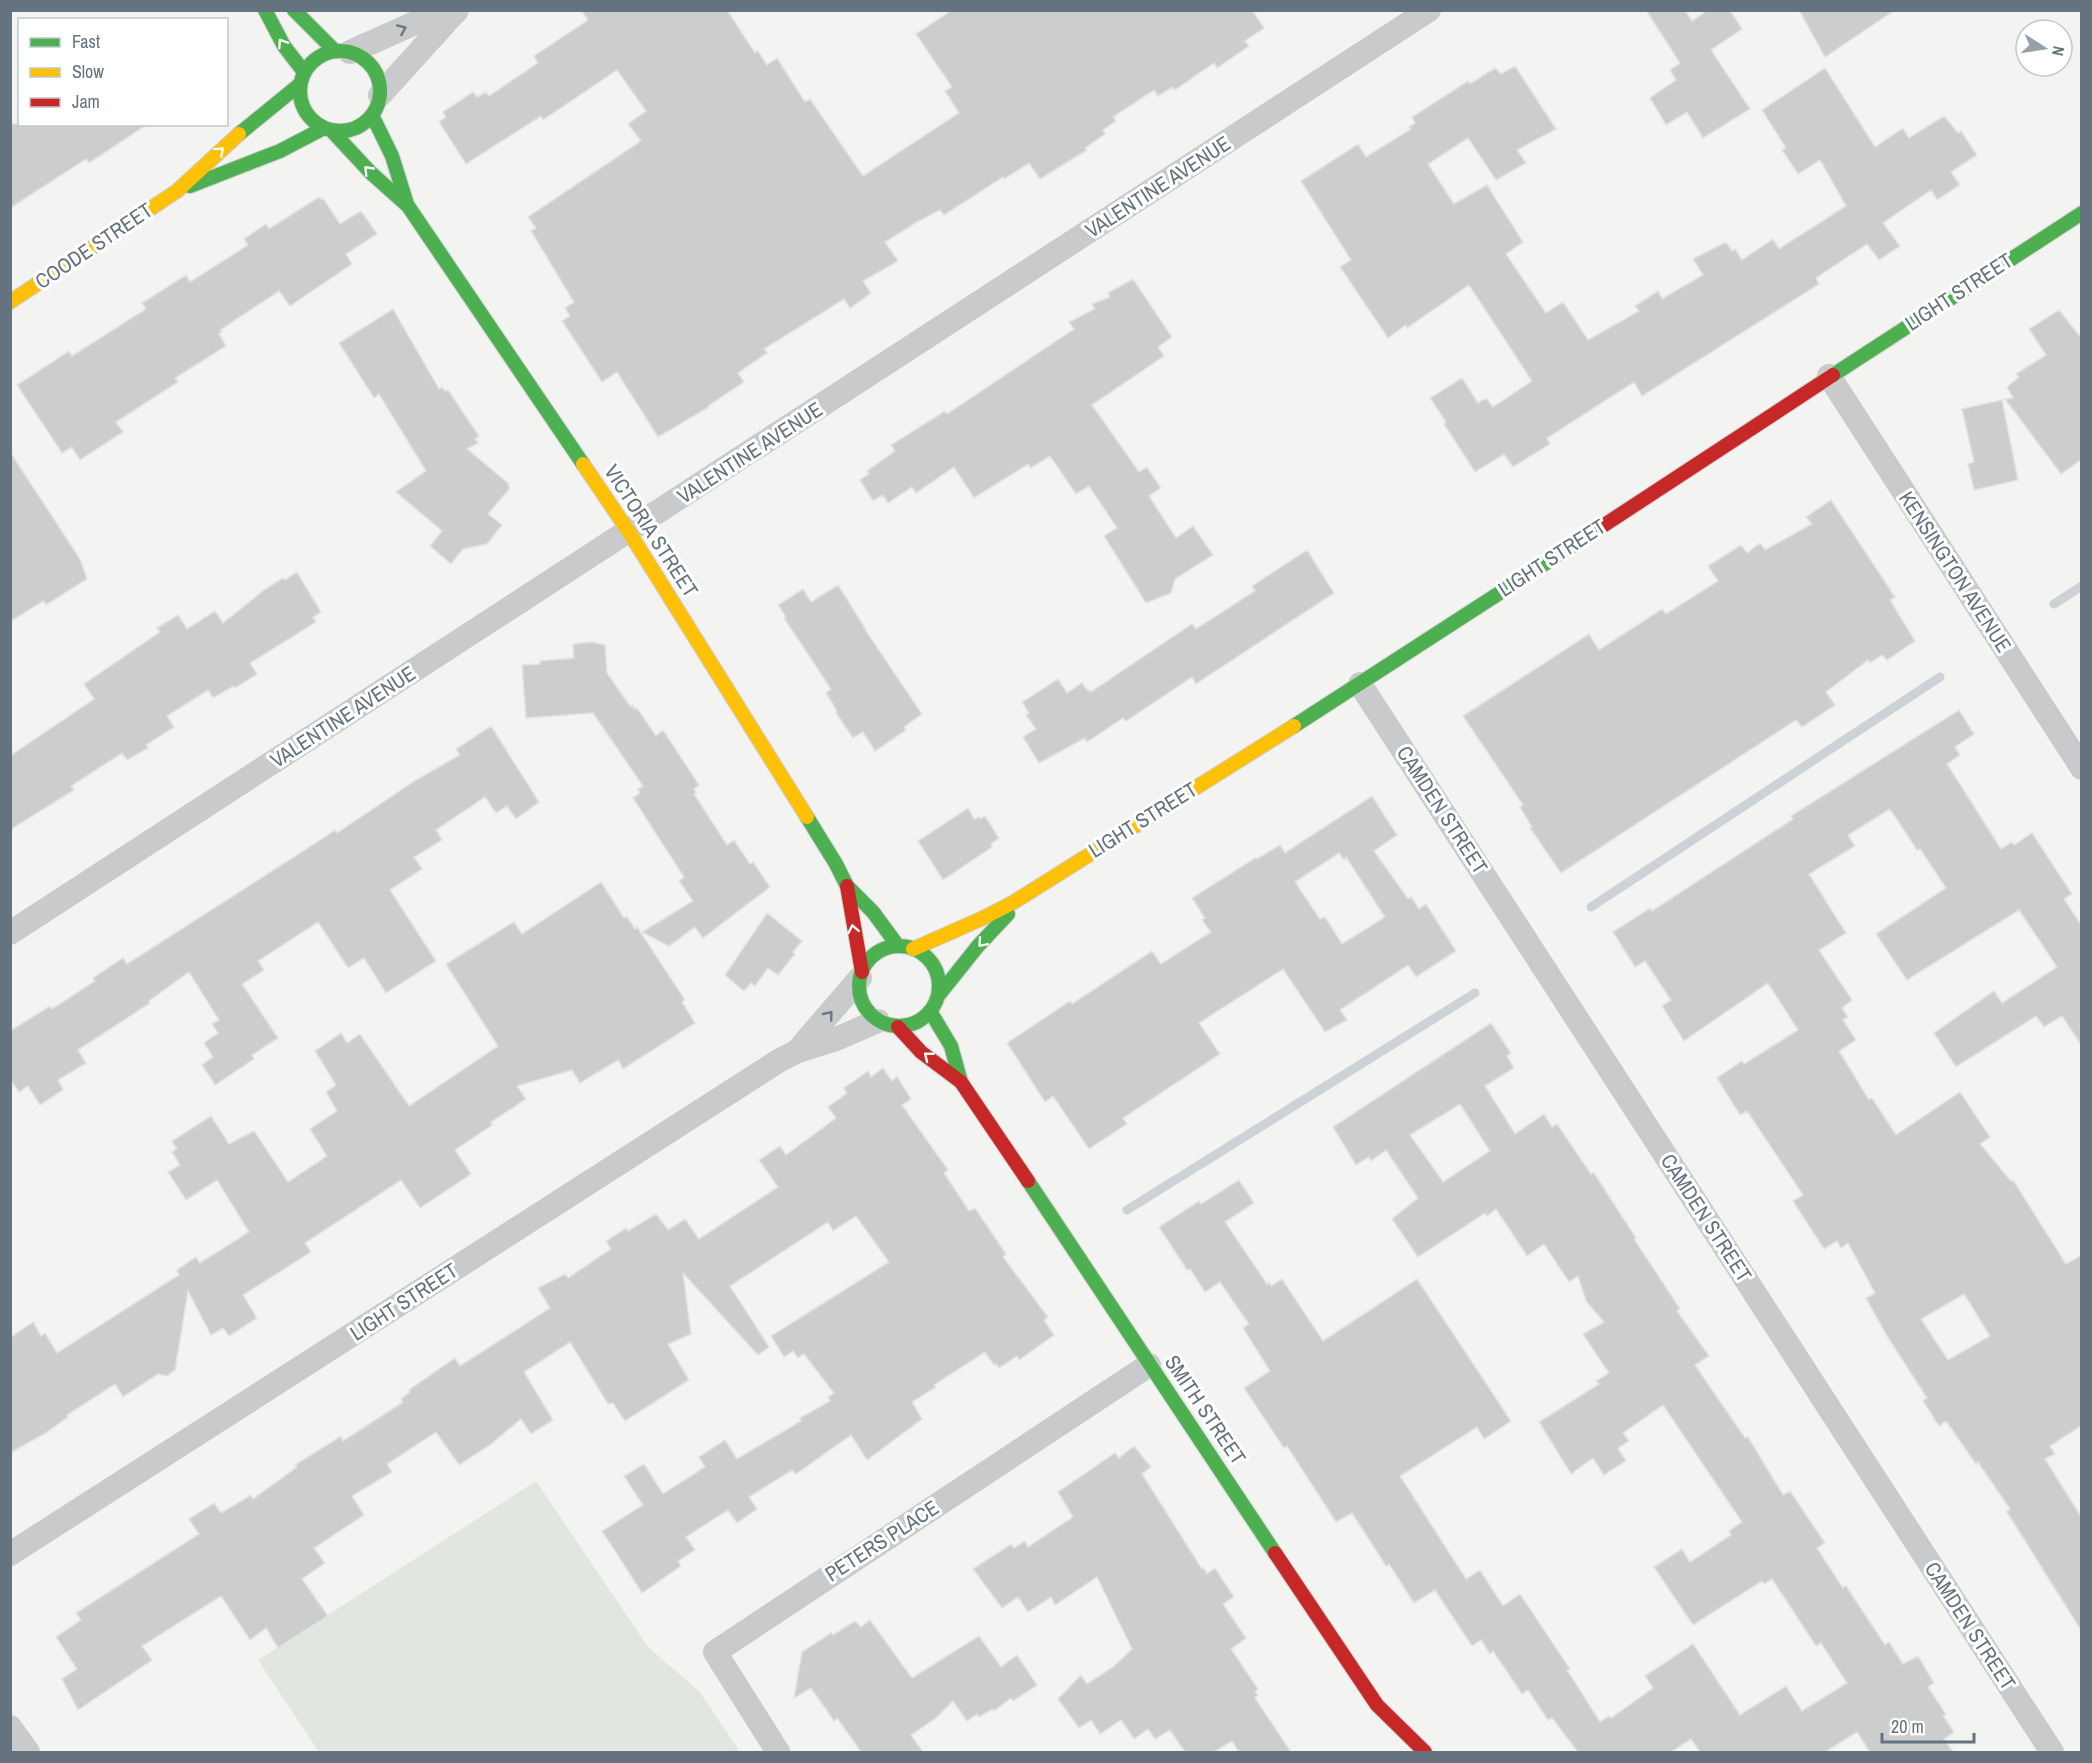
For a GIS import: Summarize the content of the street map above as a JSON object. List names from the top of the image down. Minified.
{"streets":{"street":["VALENTINE AVENUE","COODE STREET","LIGHT STREET","VICTORIA STREET","KENSINGTON AVENUE","CAMDEN STREET","SMITH STREET","PETERS PLACE"]},"crossings":[["VALENTINE AVENUE","VICTORIA STREET"],["COODE STREET","VICTORIA STREET"],["LIGHT STREET","VICTORIA STREET"],["LIGHT STREET","KENSINGTON AVENUE"],["LIGHT STREET","CAMDEN STREET"],["LIGHT STREET","SMITH STREET"],["VICTORIA STREET","SMITH STREET"],["SMITH STREET","PETERS PLACE"]],"legend":["Fast","Slow","Jam"],"scale_bar":"20 m","north":"right"}
